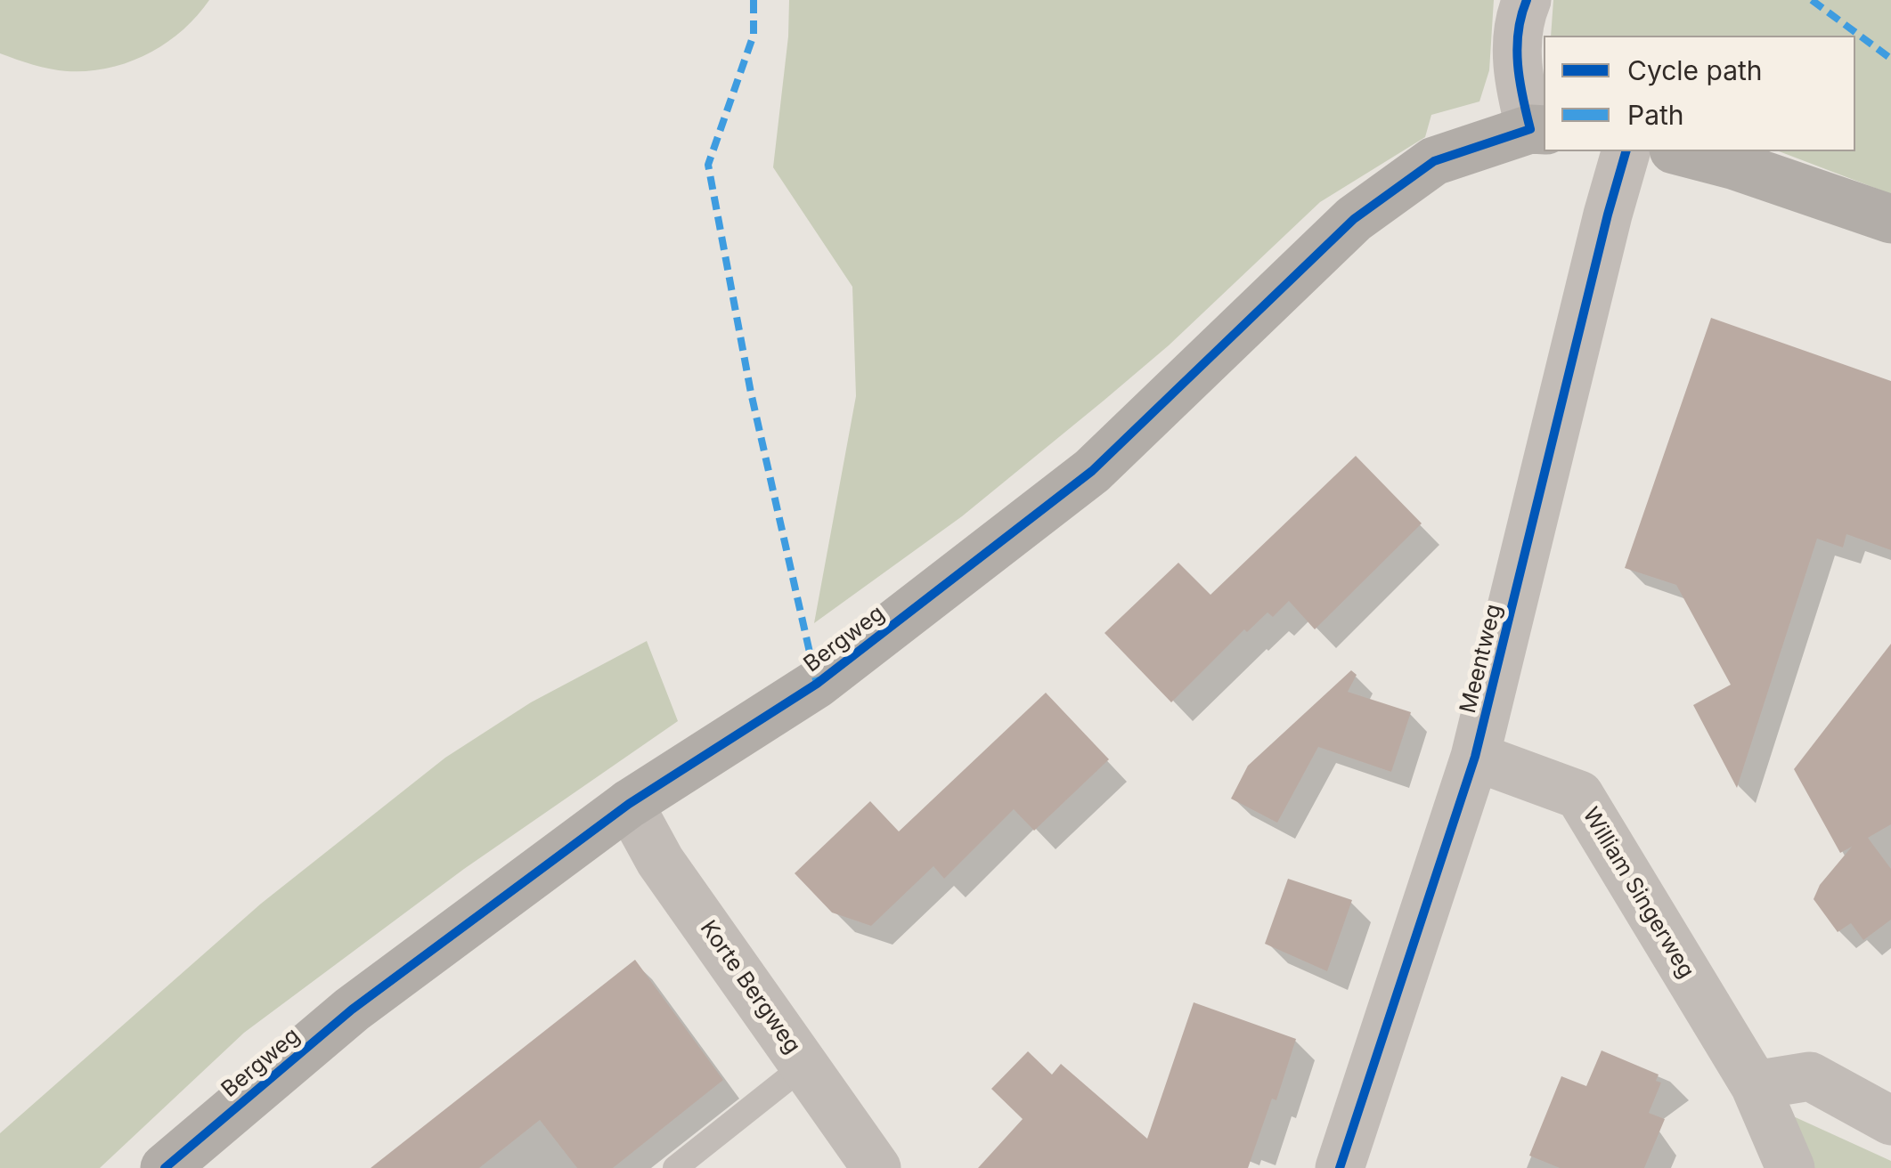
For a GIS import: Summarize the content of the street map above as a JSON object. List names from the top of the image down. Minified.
{"streets":{"street":["Bergweg","Meentweg","William Singerweg","Korte Bergweg"]},"crossings":[["Bergweg","Korte Bergweg"],["Meentweg","William Singerweg"]],"legend":["Cycle path","Path"]}
